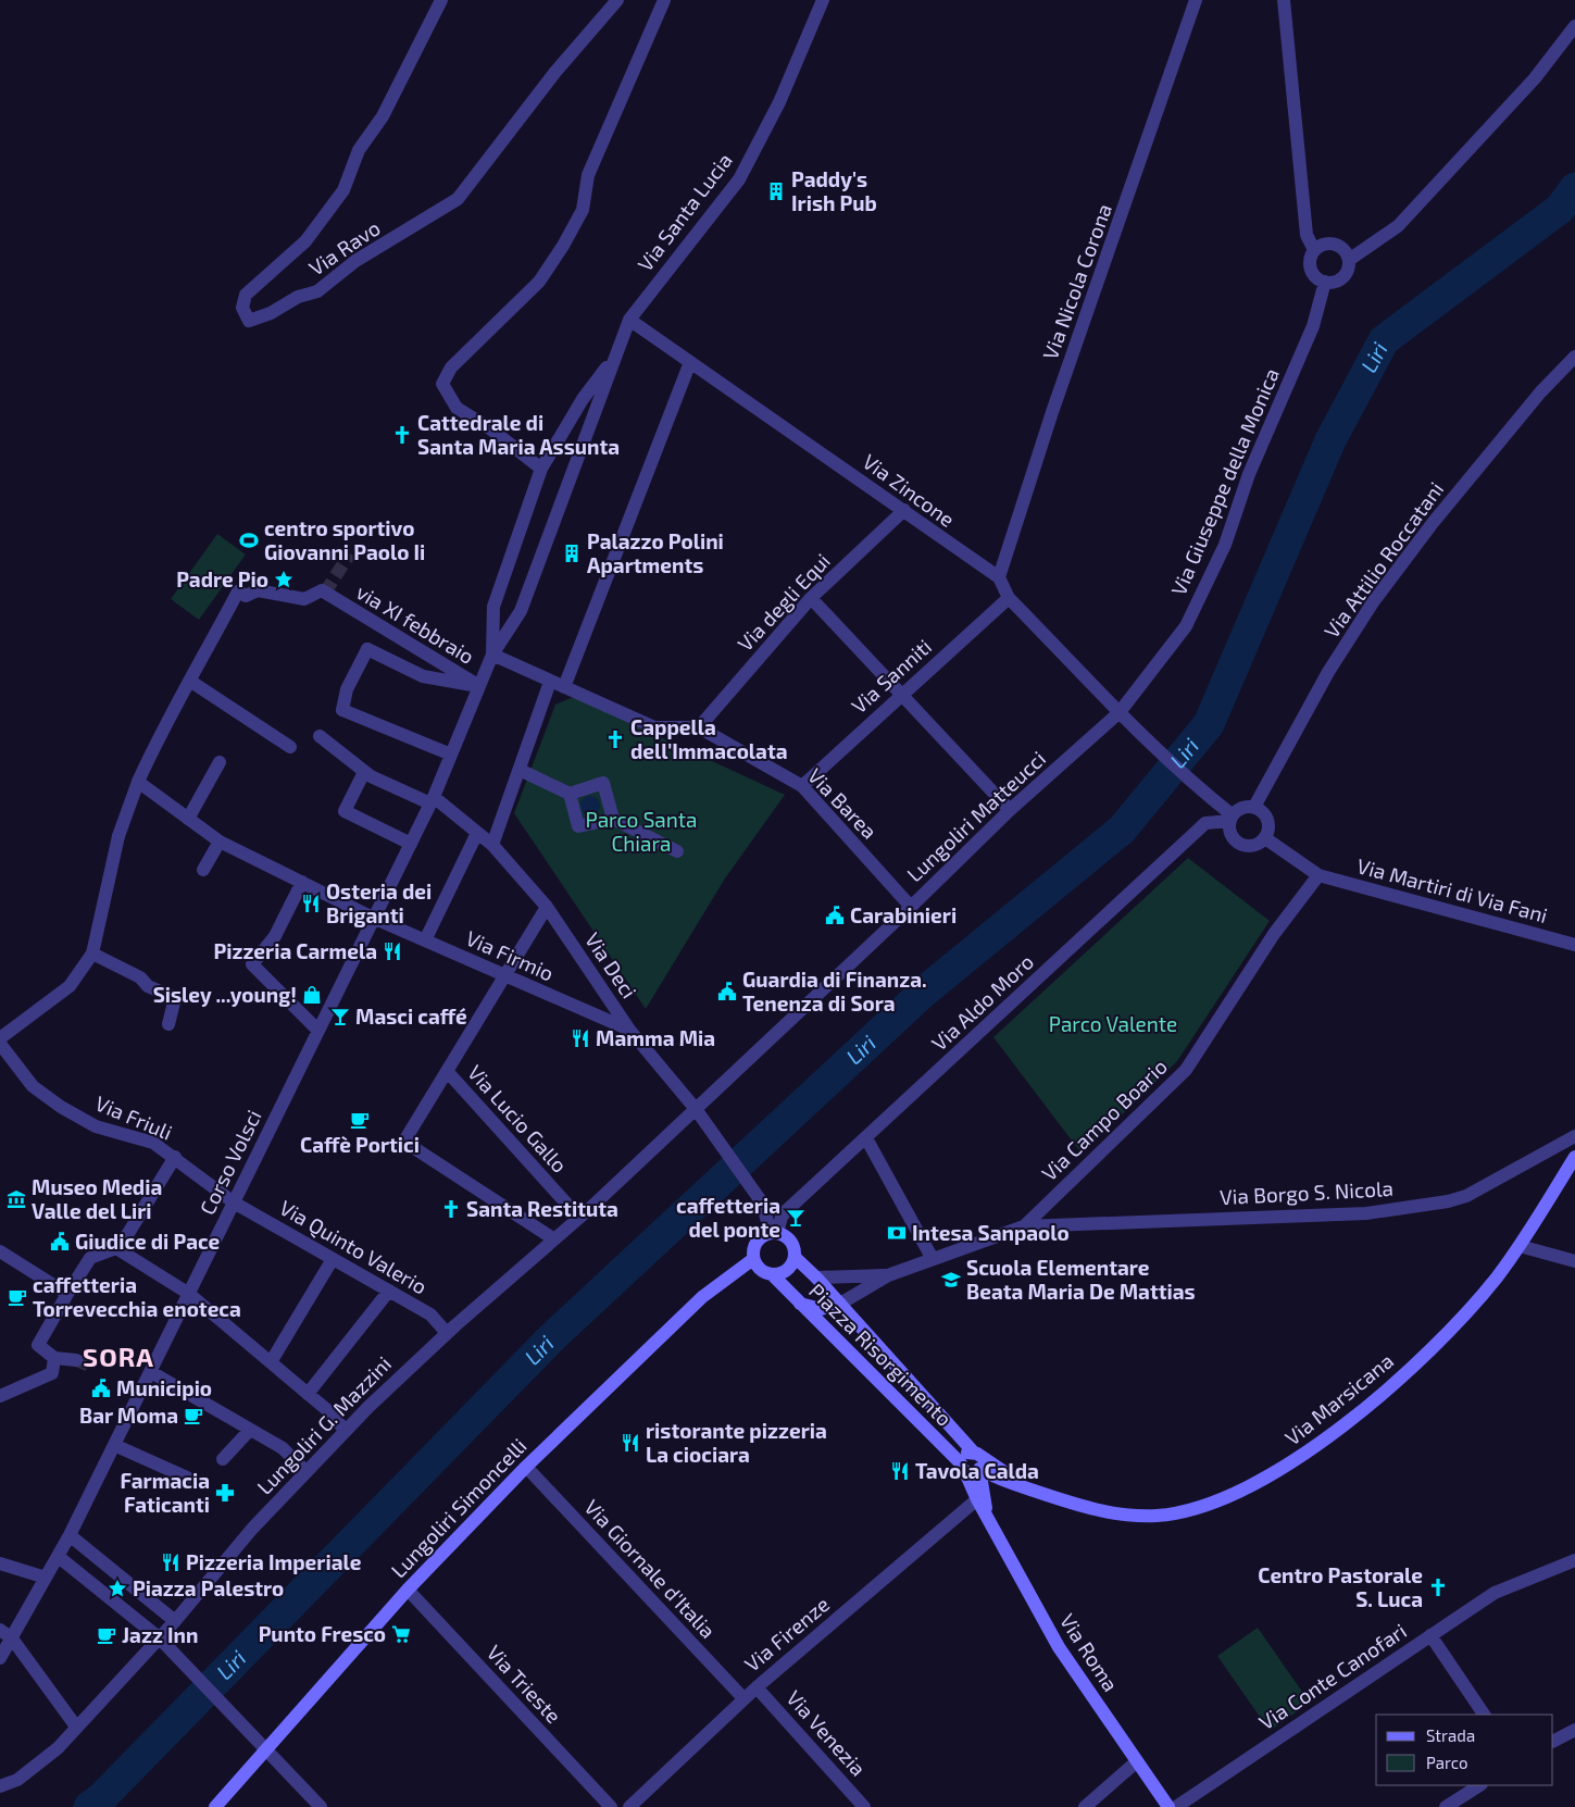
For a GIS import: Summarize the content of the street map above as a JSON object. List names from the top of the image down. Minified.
{"streets":{"main road":["Piazza Risorgimento","Via Marsicana","Lungoliri Simoncelli","Via Roma"],"street":["Via Santa Lucia","Via Ravo","Via Nicola Corona","Via Giuseppe della Monica","Via Zincone","Via Attilio Roccatani","Via degli Equi","via XI febbraio","Via Sanniti","Via Barea","Lungoliri Matteucci","Via Martiri di Via Fani","Via Firmio","Via Deci","Via Aldo Moro","Via Friuli","Via Lucio Gallo","Via Campo Boario","Corso Volsci","Via Borgo S. Nicola","Via Quinto Valerio","Lungoliri G. Mazzini","Via Giornale d'Italia","Via Firenze","Via Conte Canofari","Via Trieste","Via Venezia"]},"crossings":[["Via Santa Lucia","Via Zincone"],["Via Santa Lucia","Via Barea"],["Via Santa Lucia","Corso Volsci"],["Via Nicola Corona","Via Zincone"],["Via Giuseppe della Monica","Lungoliri Matteucci"],["Via Zincone","Via degli Equi"],["Via Attilio Roccatani","Via Aldo Moro"],["Via degli Equi","Via Barea"],["via XI febbraio","Corso Volsci"],["Via Sanniti","Via Barea"],["Via Barea","Lungoliri Matteucci"],["Via Barea","Corso Volsci"],["Lungoliri Matteucci","Via Deci"],["Lungoliri Matteucci","Lungoliri G. Mazzini"],["Via Martiri di Via Fani","Via Campo Boario"],["Via Firmio","Via Deci"],["Via Firmio","Corso Volsci"],["Via Deci","Via Aldo Moro"],["Via Deci","Corso Volsci"],["Via Deci","Piazza Risorgimento"],["Via Deci","Lungoliri G. Mazzini"],["Via Deci","Lungoliri Simoncelli"],["Via Aldo Moro","Piazza Risorgimento"],["Via Aldo Moro","Lungoliri Simoncelli"],["Via Friuli","Corso Volsci"],["Via Friuli","Via Quinto Valerio"],["Via Lucio Gallo","Lungoliri G. Mazzini"],["Via Campo Boario","Via Borgo S. Nicola"],["Corso Volsci","Via Quinto Valerio"],["Via Quinto Valerio","Lungoliri G. Mazzini"],["Piazza Risorgimento","Via Marsicana"],["Piazza Risorgimento","Lungoliri Simoncelli"],["Piazza Risorgimento","Via Firenze"],["Piazza Risorgimento","Via Roma"],["Lungoliri Simoncelli","Via Giornale d'Italia"],["Lungoliri Simoncelli","Via Trieste"],["Via Giornale d'Italia","Via Firenze"],["Via Firenze","Via Venezia"]],"districts":["SORA"],"water":["Liri"],"parks":["Parco Santa Chiara","Parco Valente"],"places":{"building":["Paddy's Irish Pub","Palazzo Polini Apartments"],"church":["Cattedrale di Santa Maria Assunta","Cappella dell'Immacolata","Santa Restituta","Centro Pastorale S. Luca"],"sports":["centro sportivo Giovanni Paolo Ii"],"place":["Padre Pio","Piazza Palestro"],"restaurant":["Osteria dei Briganti","Pizzeria Carmela","Mamma Mia","ristorante pizzeria La ciociara","Tavola Calda","Pizzeria Imperiale"],"public building":["Carabinieri","Guardia di Finanza. Tenenza di Sora","Giudice di Pace","Municipio"],"shop":["Sisley ...young!"],"bar":["Masci caffé","caffetteria del ponte"],"cafe":["Caffè Portici","caffetteria Torrevecchia enoteca","Bar Moma","Jazz Inn"],"museum":["Museo Media Valle del Liri"],"bank":["Intesa Sanpaolo"],"school or university":["Scuola Elementare Beata Maria De Mattias"],"pharmacy":["Farmacia Faticanti"],"supermarket":["Punto Fresco"]},"legend":["Strada","Parco"]}
